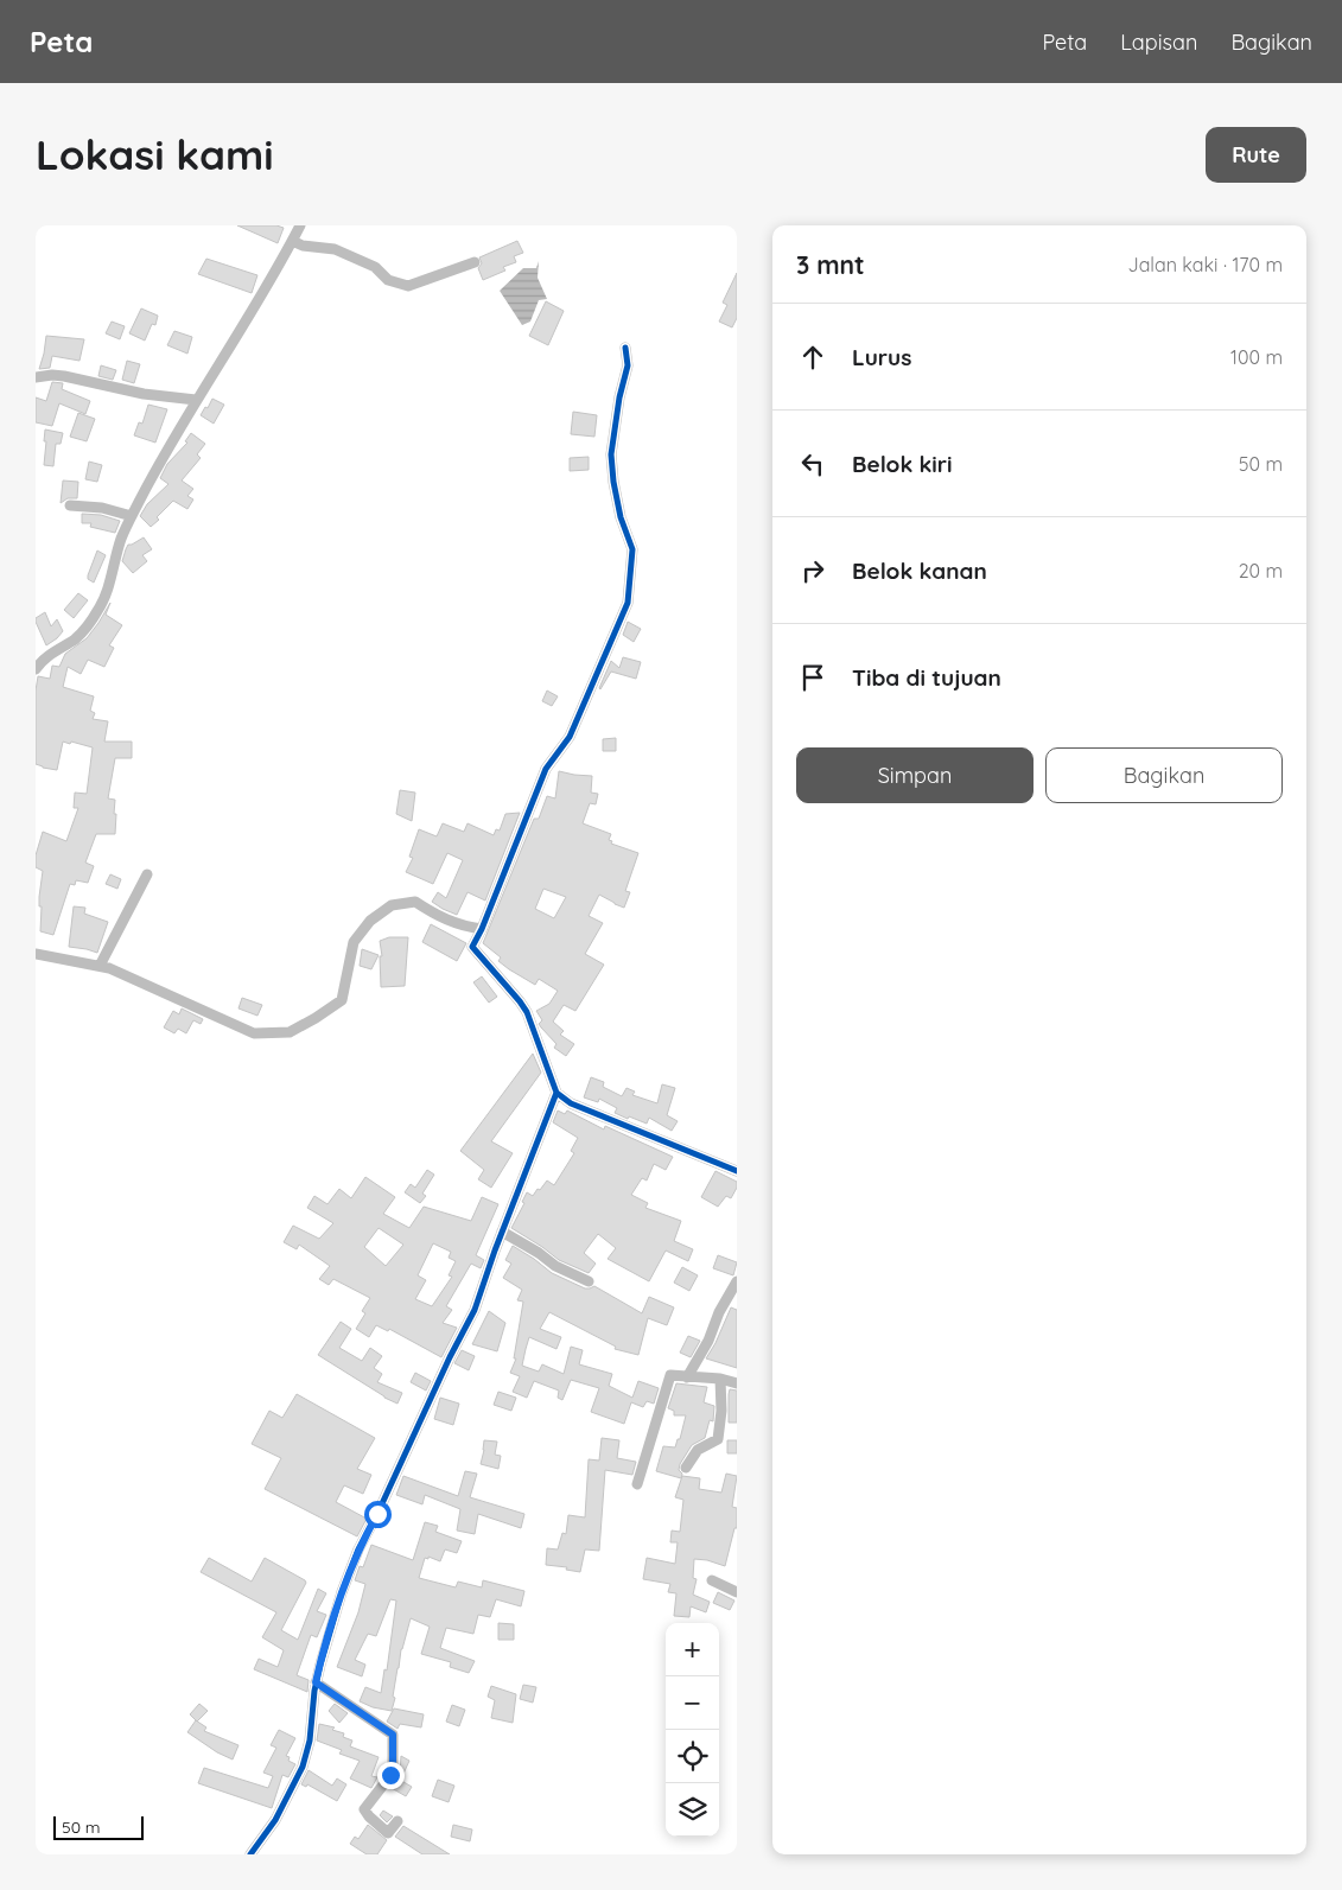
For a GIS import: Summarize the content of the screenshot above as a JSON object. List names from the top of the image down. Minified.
{"scale_bar":"50 m","page":{"header":"Peta","nav":["Peta","Lapisan","Bagikan"],"buttons":["Rute",["Simpan","Bagikan"]],"title":"Lokasi kami","heading":["3 mnt","Jalan kaki · 170 m"],"list":[["Lurus","100 m"],["Belok kiri","50 m"],["Belok kanan","20 m"],"Tiba di tujuan"],"map_buttons":["+","−"],"scale":"50 m"}}
